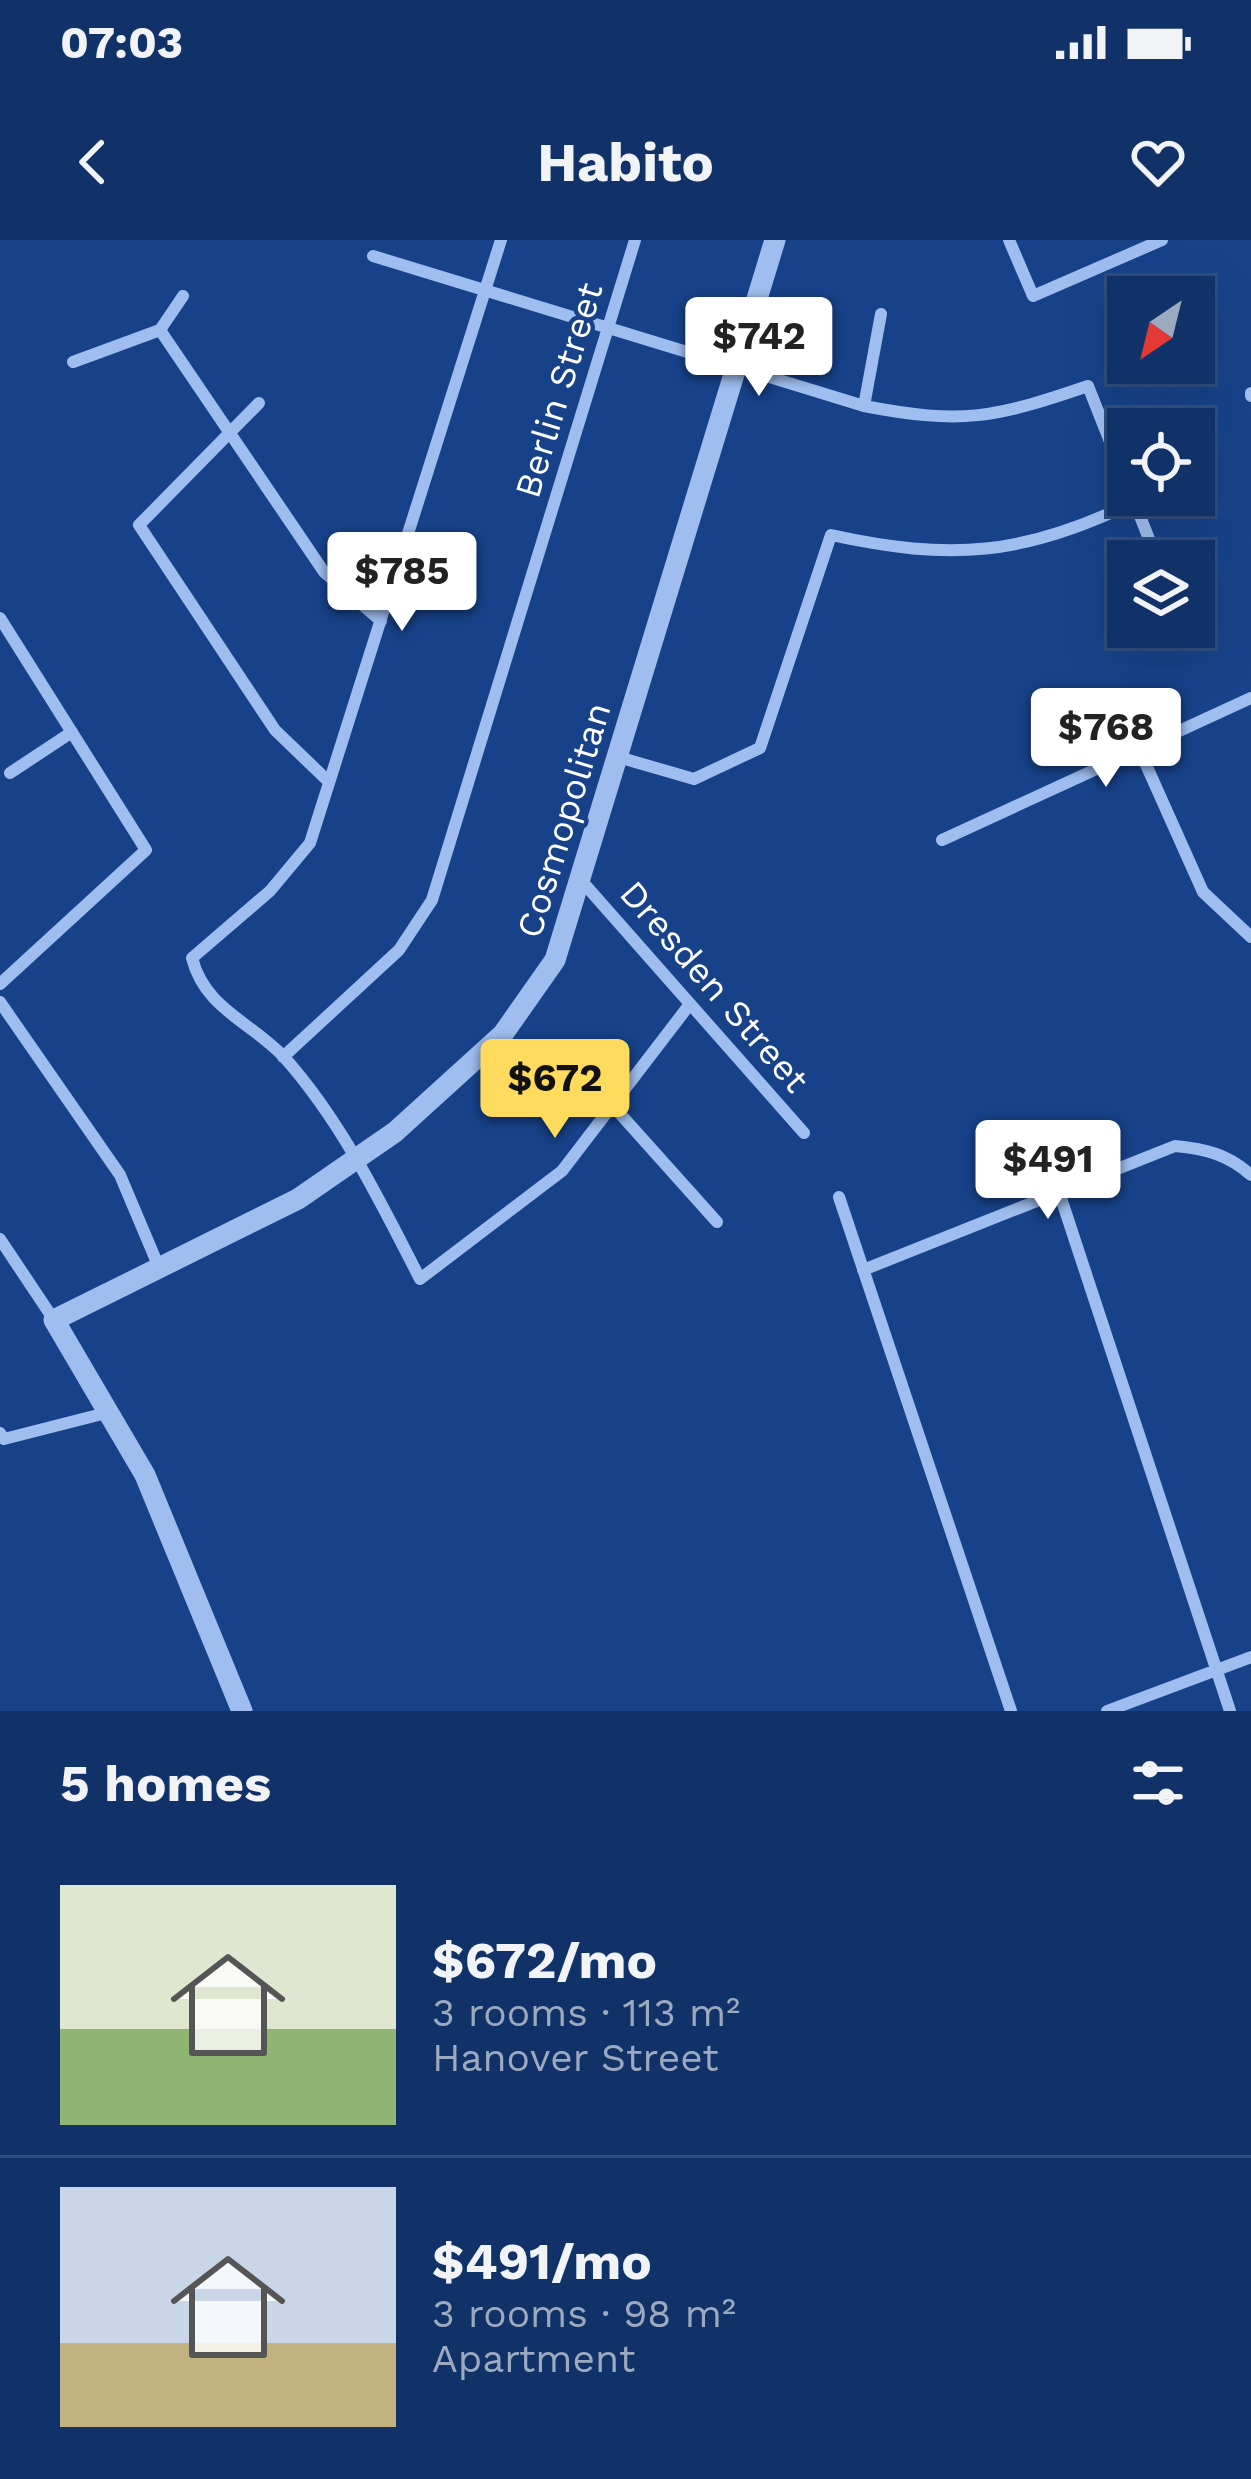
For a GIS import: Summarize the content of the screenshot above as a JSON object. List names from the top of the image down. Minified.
{"streets":{"street":["Berlin Street","Cosmopolitan","Dresden Street"]},"crossings":[["Cosmopolitan","Dresden Street"]],"north":"bottom left","page":{"status":"07:03","header":"Habito","price":["$742","$785","$768","$672","$491"],"heading":"5 homes","list":[{"name":"$672/mo","note":"3 rooms · 113 m² · Hanover Street"},{"name":"$491/mo","note":"3 rooms · 98 m² · Apartment"}]}}
